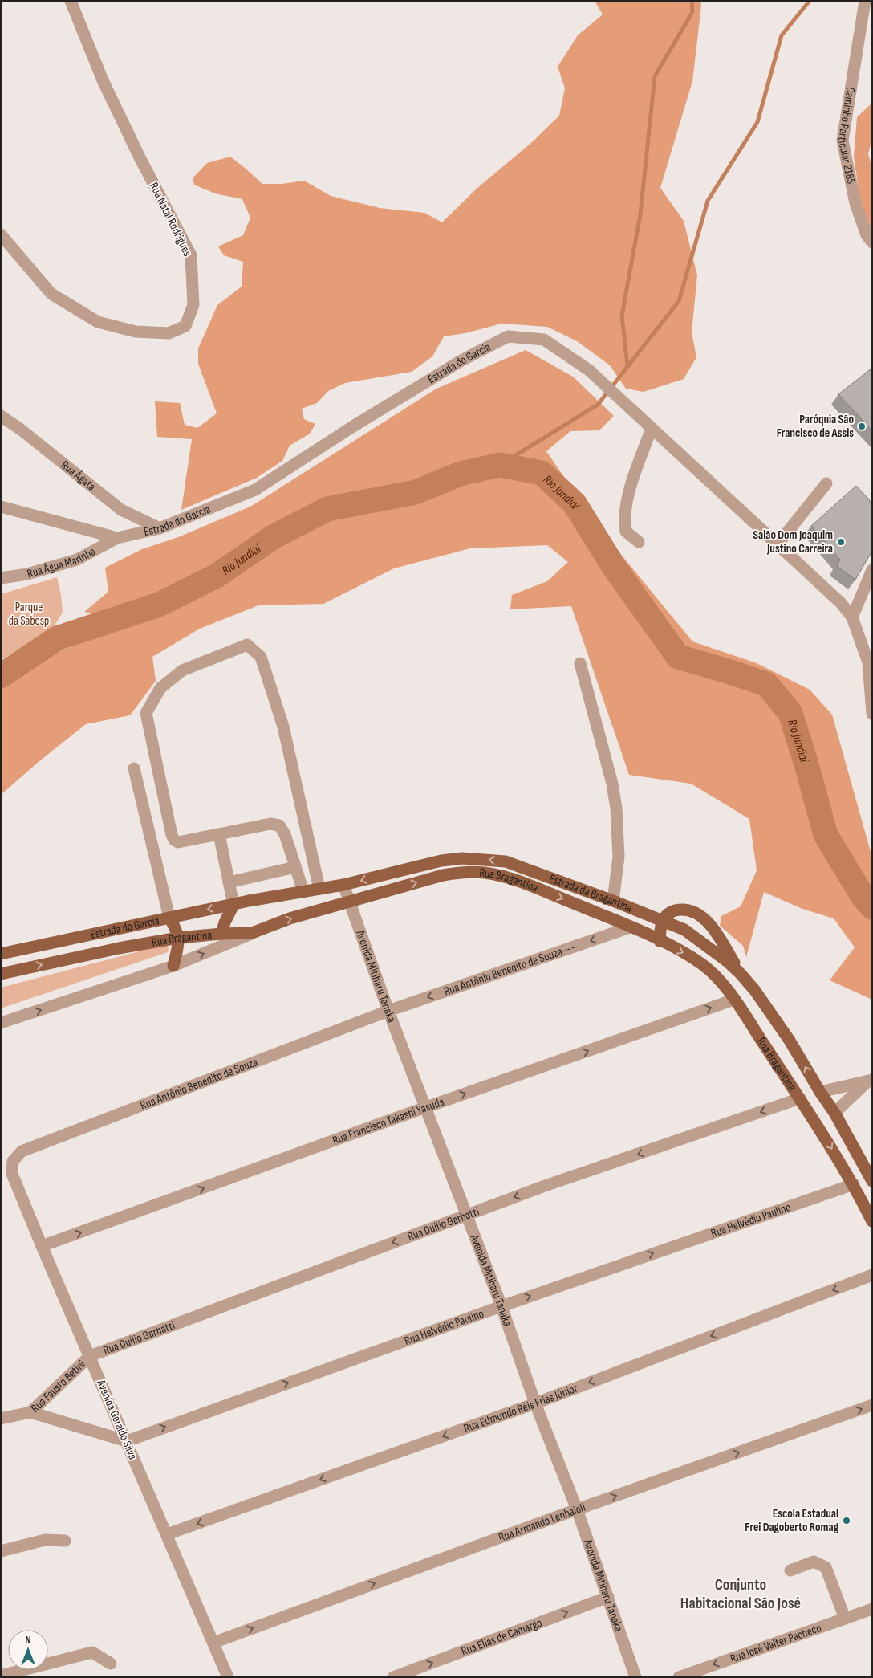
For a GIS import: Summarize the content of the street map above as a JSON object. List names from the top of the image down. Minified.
{"streets":{"main road":["Estrada do Garcia","Rua Bragantina","Estrada da Bragantina"],"street":["Caminho Particular 2185","Rua Natal Rodrigues","Rua Ágata","Rua Água Marinha","Rua Antônio Benedito de Souza---","Avenida Mitiharu Tanaka","Rua Antônio Benedito de Souza","Rua Francisco Takashi Yasuda","Rua Helvédio Paulino","Rua Duílio Garbatti","Rua Fausto Betini","Rua Edmundo Réis Frias Júnior","Avenida Geraldo Silva","Rua Armando Lenhaioli","Rua Elias de Camargo","Rua José Valter Pacheco"]},"crossings":[["Estrada do Garcia","Rua Ágata"],["Estrada do Garcia","Rua Água Marinha"],["Estrada do Garcia","Estrada da Bragantina"],["Rua Bragantina","Rua Antônio Benedito de Souza---"],["Rua Bragantina","Avenida Mitiharu Tanaka"],["Rua Bragantina","Rua Francisco Takashi Yasuda"],["Rua Bragantina","Rua Helvédio Paulino"],["Rua Bragantina","Rua Duílio Garbatti"],["Estrada da Bragantina","Avenida Mitiharu Tanaka"],["Rua Antônio Benedito de Souza---","Avenida Mitiharu Tanaka"],["Rua Antônio Benedito de Souza---","Rua Antônio Benedito de Souza"],["Avenida Mitiharu Tanaka","Rua Antônio Benedito de Souza"],["Avenida Mitiharu Tanaka","Rua Francisco Takashi Yasuda"],["Avenida Mitiharu Tanaka","Rua Helvédio Paulino"],["Avenida Mitiharu Tanaka","Rua Duílio Garbatti"],["Avenida Mitiharu Tanaka","Rua Edmundo Réis Frias Júnior"],["Avenida Mitiharu Tanaka","Rua Armando Lenhaioli"],["Avenida Mitiharu Tanaka","Rua Elias de Camargo"],["Rua Antônio Benedito de Souza","Avenida Geraldo Silva"],["Rua Francisco Takashi Yasuda","Avenida Geraldo Silva"],["Rua Helvédio Paulino","Avenida Geraldo Silva"],["Rua Duílio Garbatti","Rua Fausto Betini"],["Rua Duílio Garbatti","Avenida Geraldo Silva"],["Rua Fausto Betini","Avenida Geraldo Silva"],["Rua Edmundo Réis Frias Júnior","Avenida Geraldo Silva"],["Avenida Geraldo Silva","Rua Armando Lenhaioli"]],"one_way":["Rua Bragantina","Estrada da Bragantina","Rua Antônio Benedito de Souza---","Rua Francisco Takashi Yasuda","Rua Helvédio Paulino","Rua Duílio Garbatti","Rua Edmundo Réis Frias Júnior","Rua Armando Lenhaioli","Rua Elias de Camargo","Rua José Valter Pacheco"],"districts":["Conjunto Habitacional São José"],"water":["Rio Jundiaí"],"parks":["Parque da Sabesp"],"places":["Paróquia São Francisco de Assis","Salão Dom Joaquim Justino Carreira","Escola Estadual Frei Dagoberto Romag"],"north":"top"}
